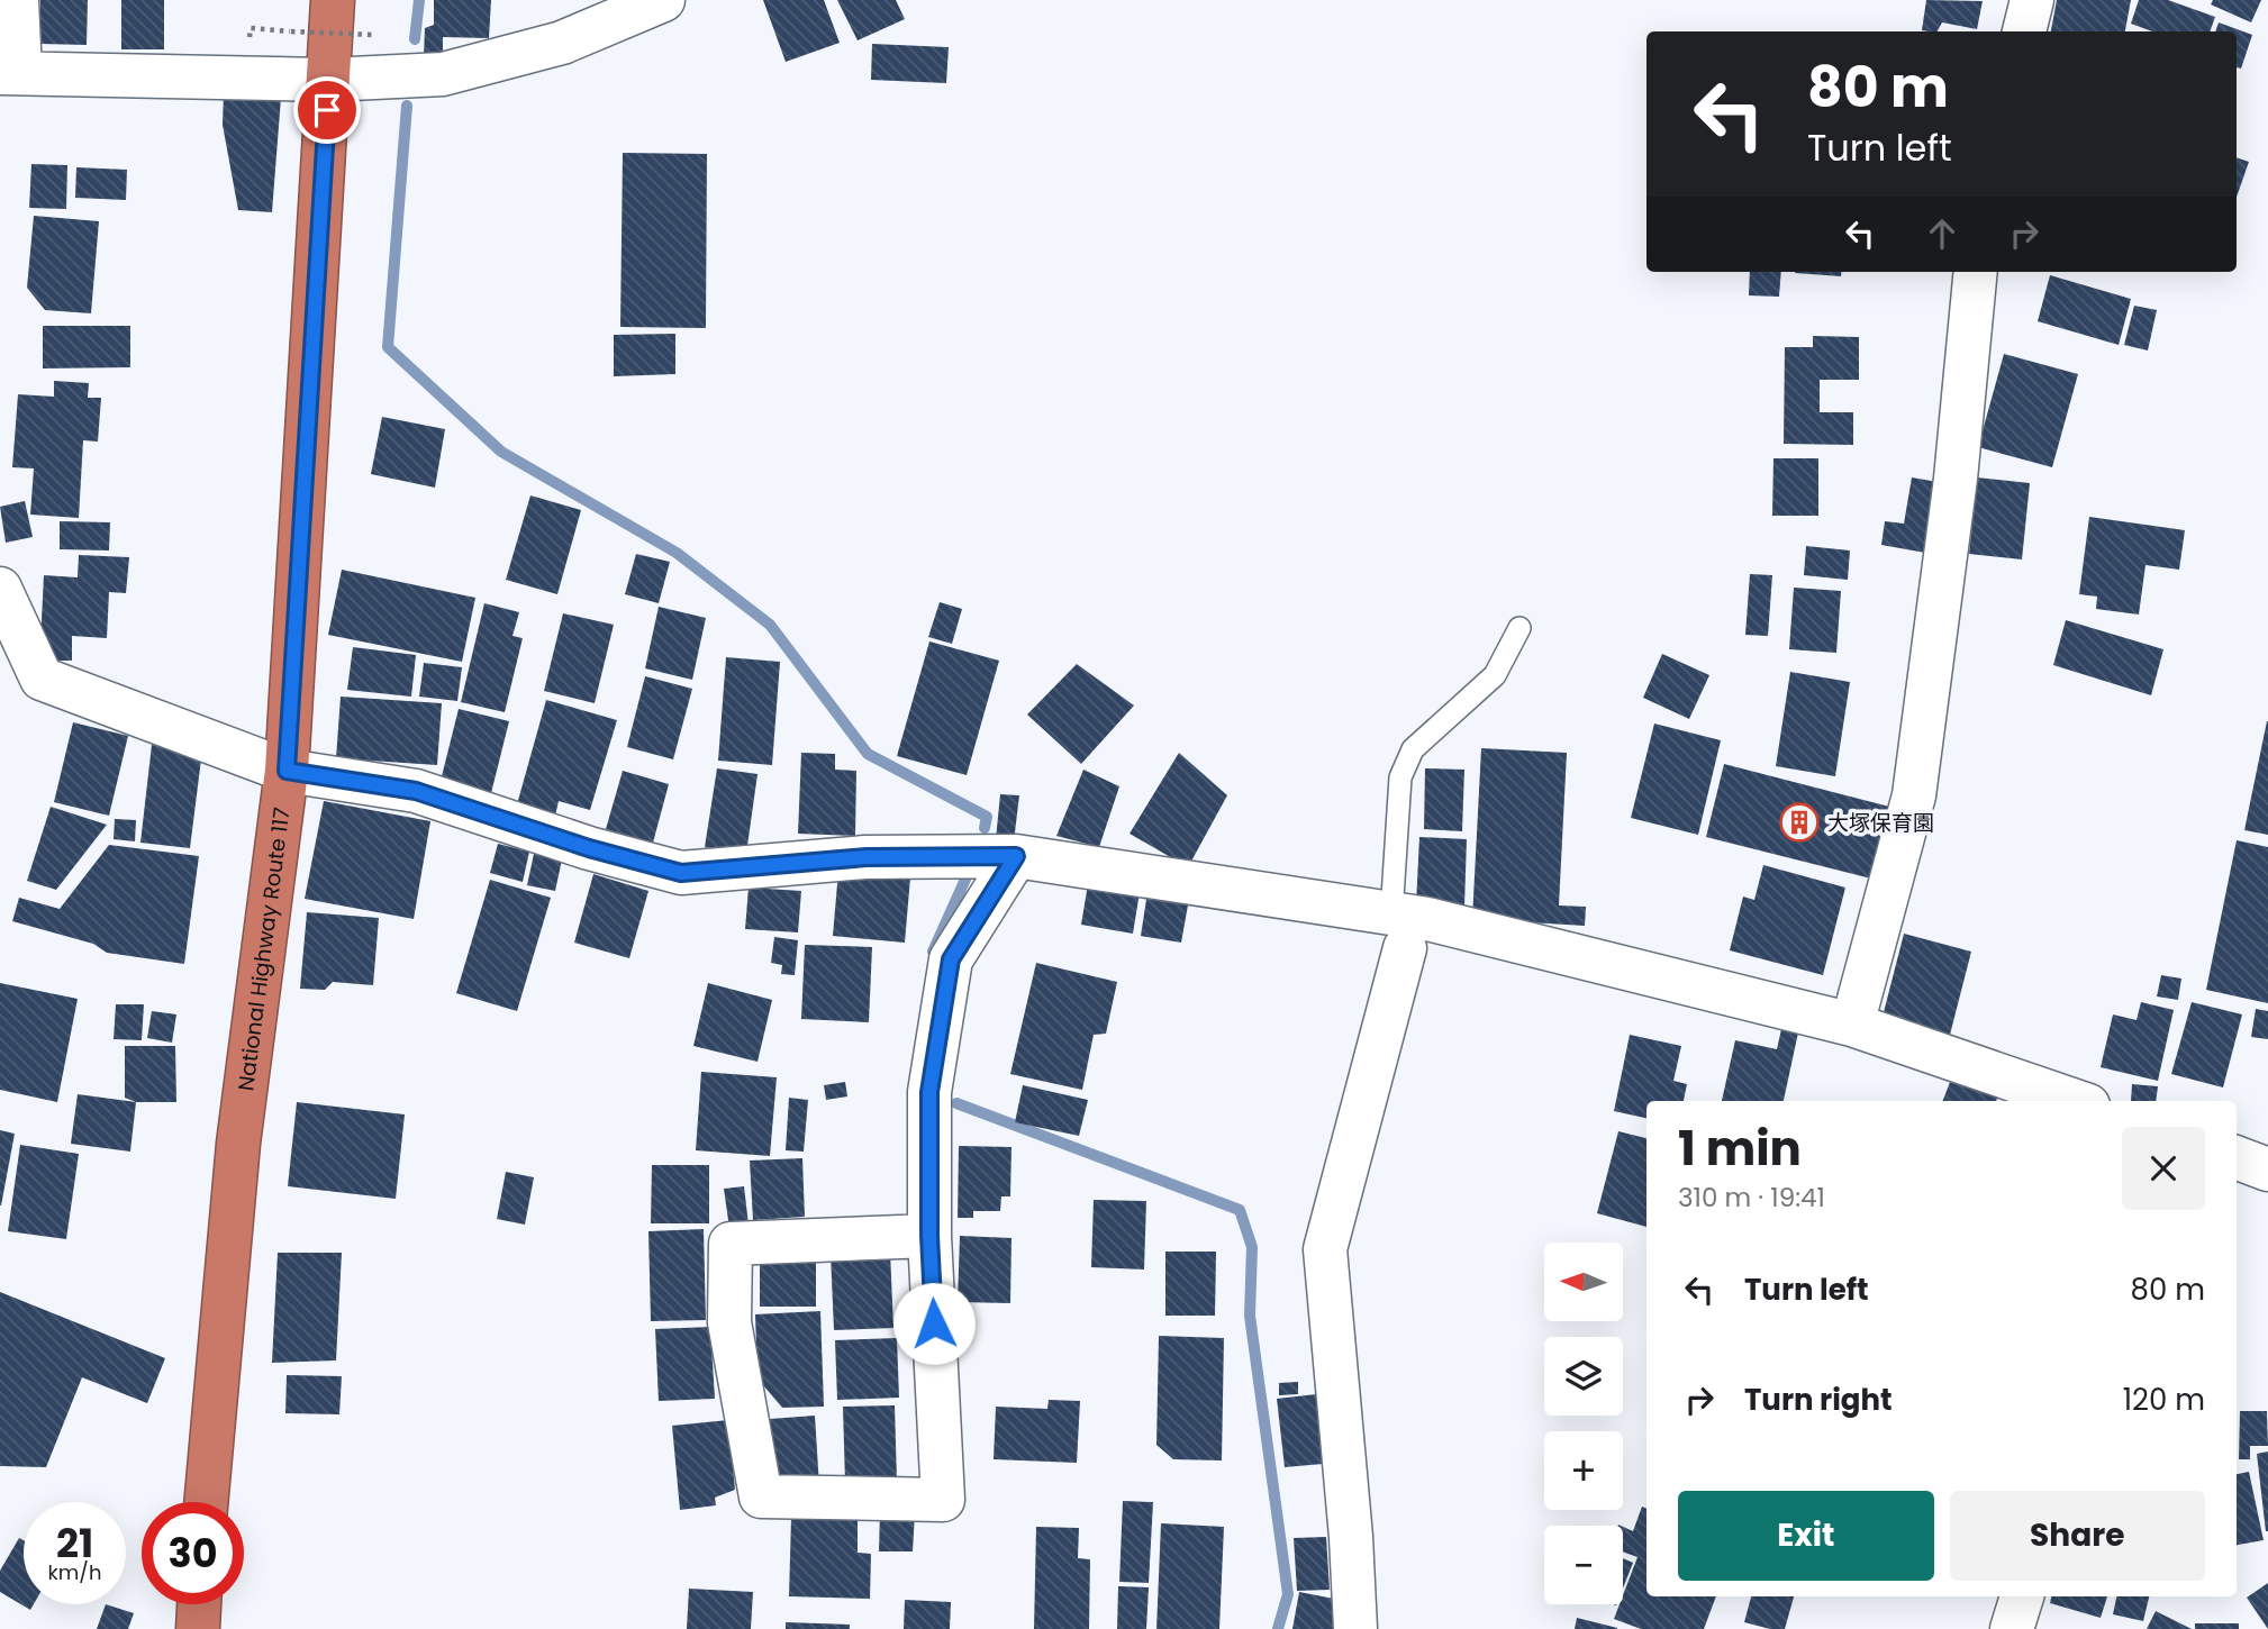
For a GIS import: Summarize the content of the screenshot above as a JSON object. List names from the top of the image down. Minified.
{"streets":{"highway":["National Highway Route 117"]},"places":{"building":["大塚保育園"]},"north":"left","page":{"turn":["80 m","Turn left"],"heading":["1 min","310 m · 19:41"],"list":[{"name":"Turn left","value":"80 m"},{"name":"Turn right","value":"120 m"}],"map_buttons":["+","−"],"buttons":["Exit","Share"],"speed":"21 km/h","limit":"30"}}
